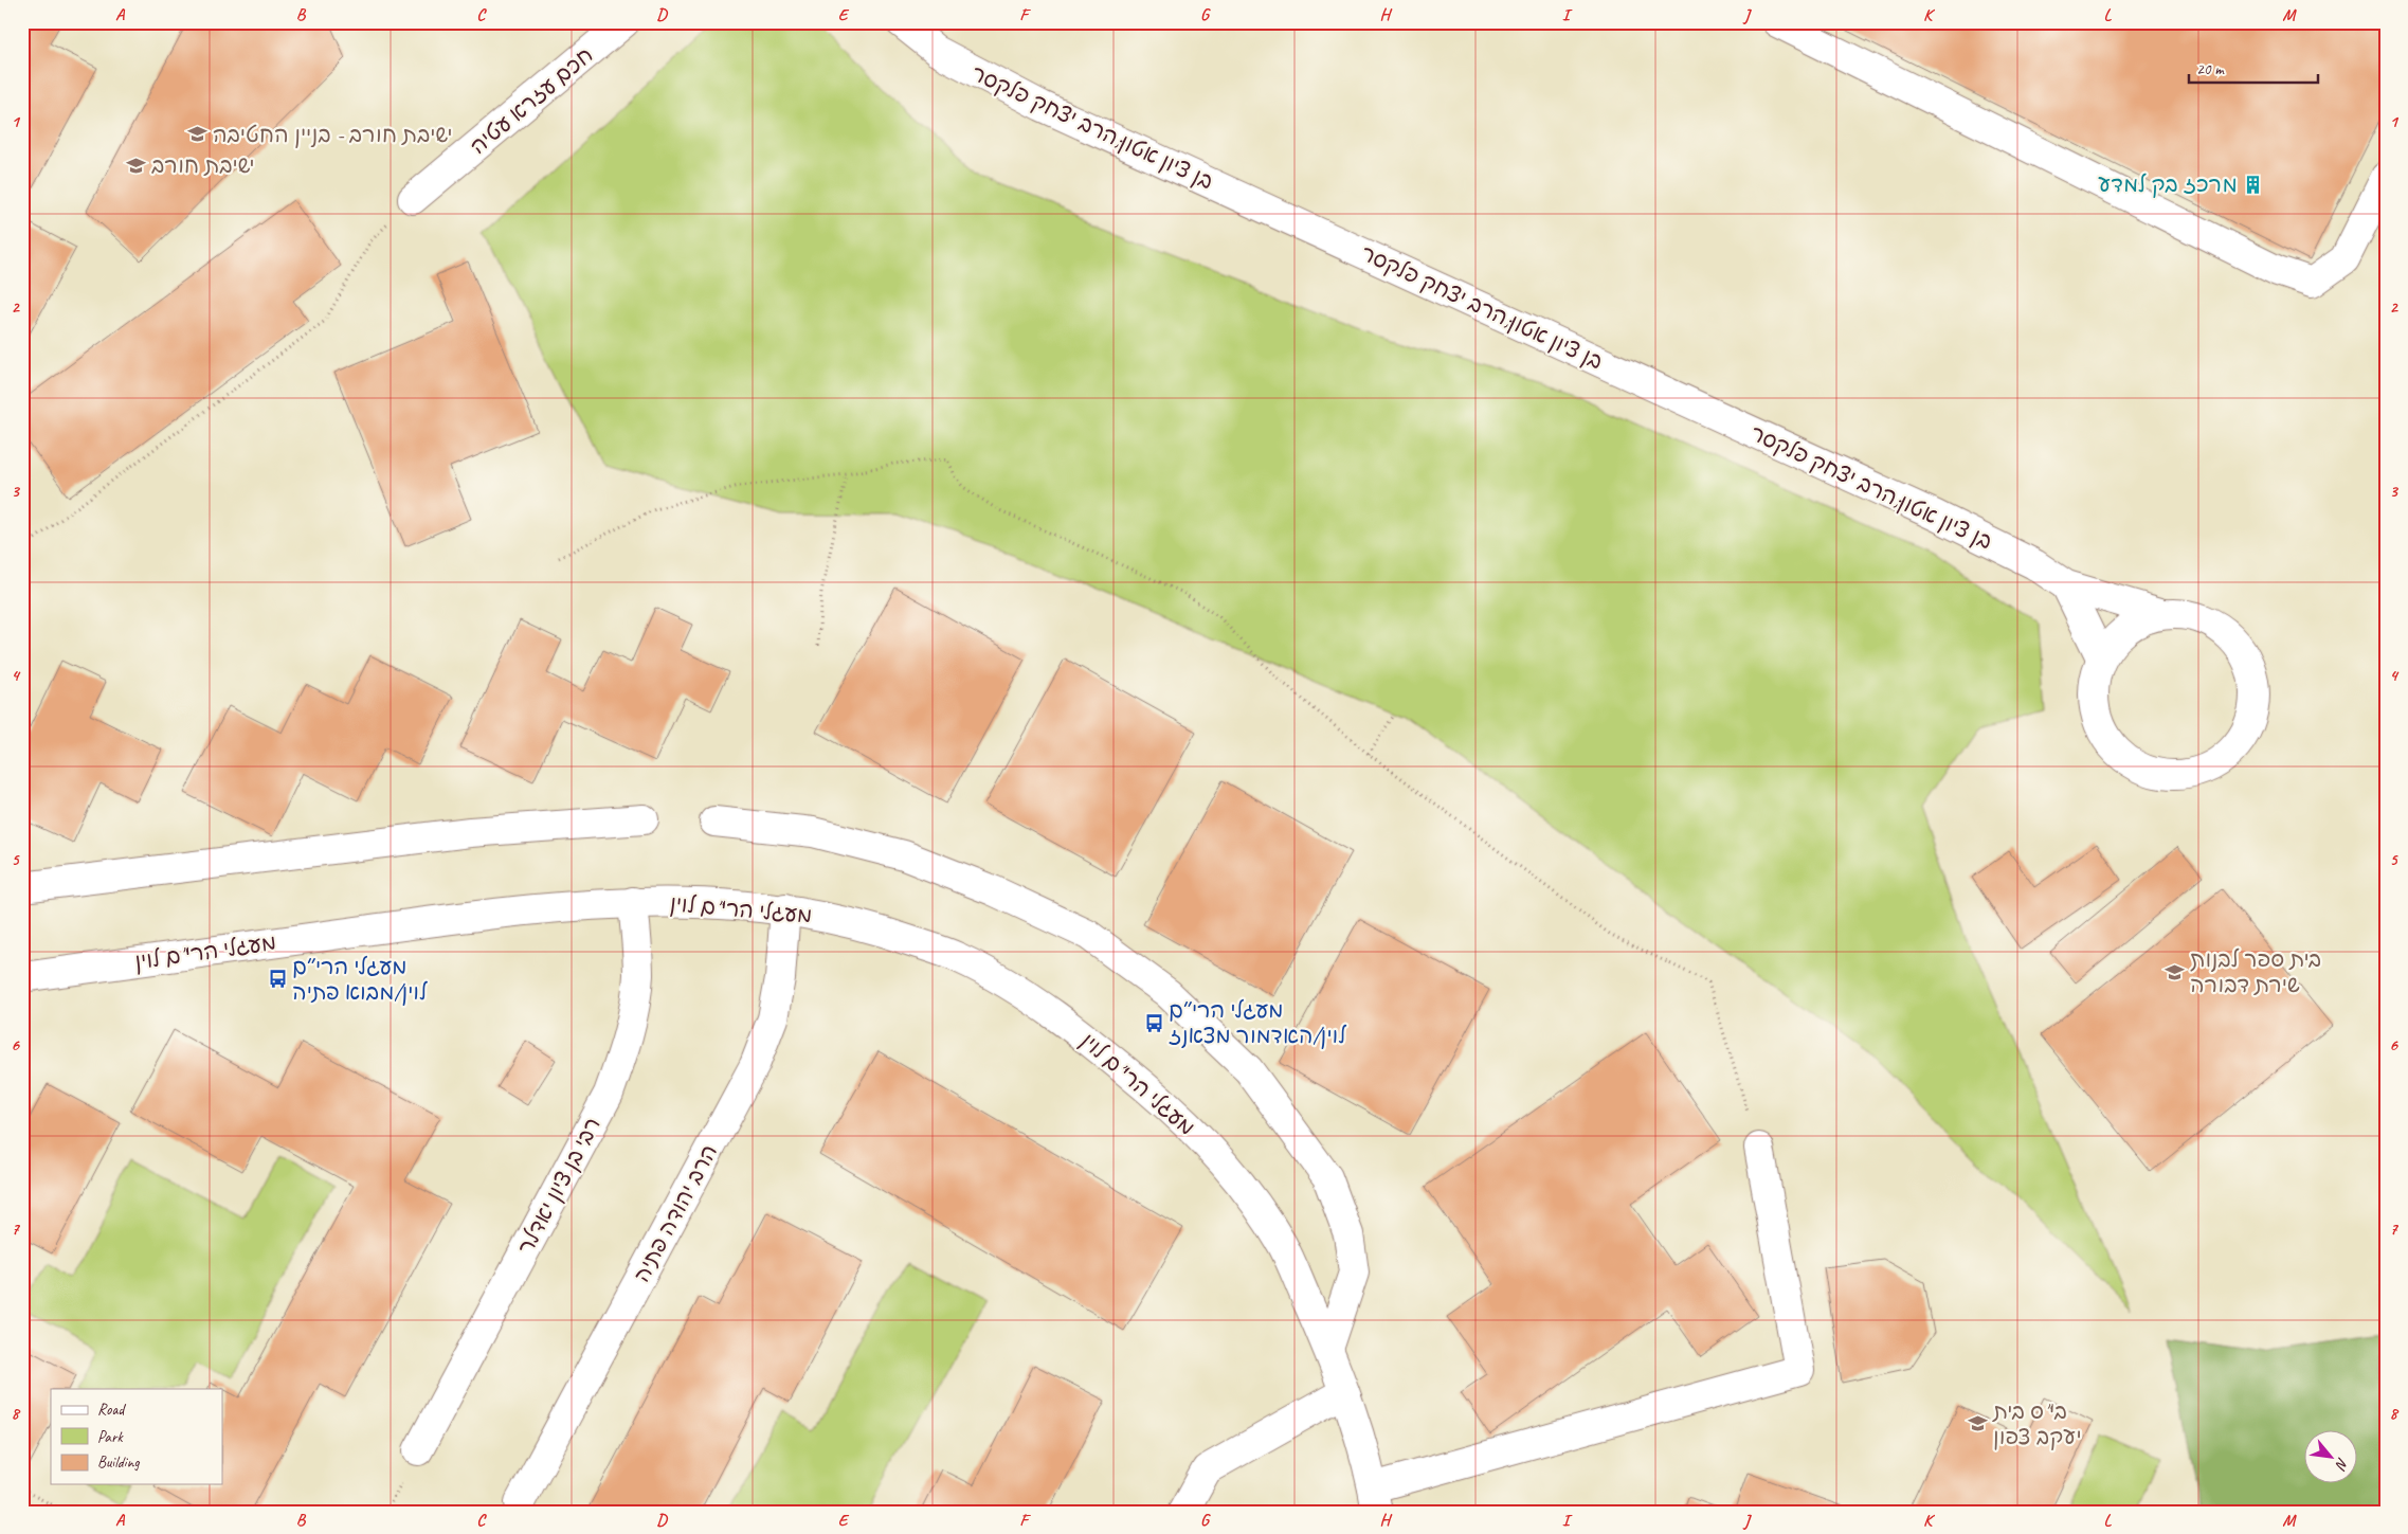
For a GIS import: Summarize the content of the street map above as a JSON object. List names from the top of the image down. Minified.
{"streets":{"street":["חכם עזרא עטיה","בן ציון אטון;הרב יצחק פלקסר","מעגלי הרי''ם לוין","רבי בן ציון יאדלר","הרב יהודה פתיה"]},"crossings":[["מעגלי הרי''ם לוין","רבי בן ציון יאדלר"],["מעגלי הרי''ם לוין","הרב יהודה פתיה"]],"places":{"school or university":["ישיבת חורב - בניין החטיבה","ישיבת חורב","בית ספר לבנות שירת דבורה","בי\"ס בית יעקב צפון"],"building":["מרכז בק למדע"],"bus stop":["מעגלי הרי״ם לוין/מבוא פתיה","מעגלי הרי״ם לוין/האדמור מצאנז"]},"legend":["Road","Park","Building"],"scale_bar":"20 m","north":"bottom right","grid":{"columns":["A","B","C","D","E","F","G","H","I","J","K","L","M"],"rows":["1","2","3","4","5","6","7","8"]}}
